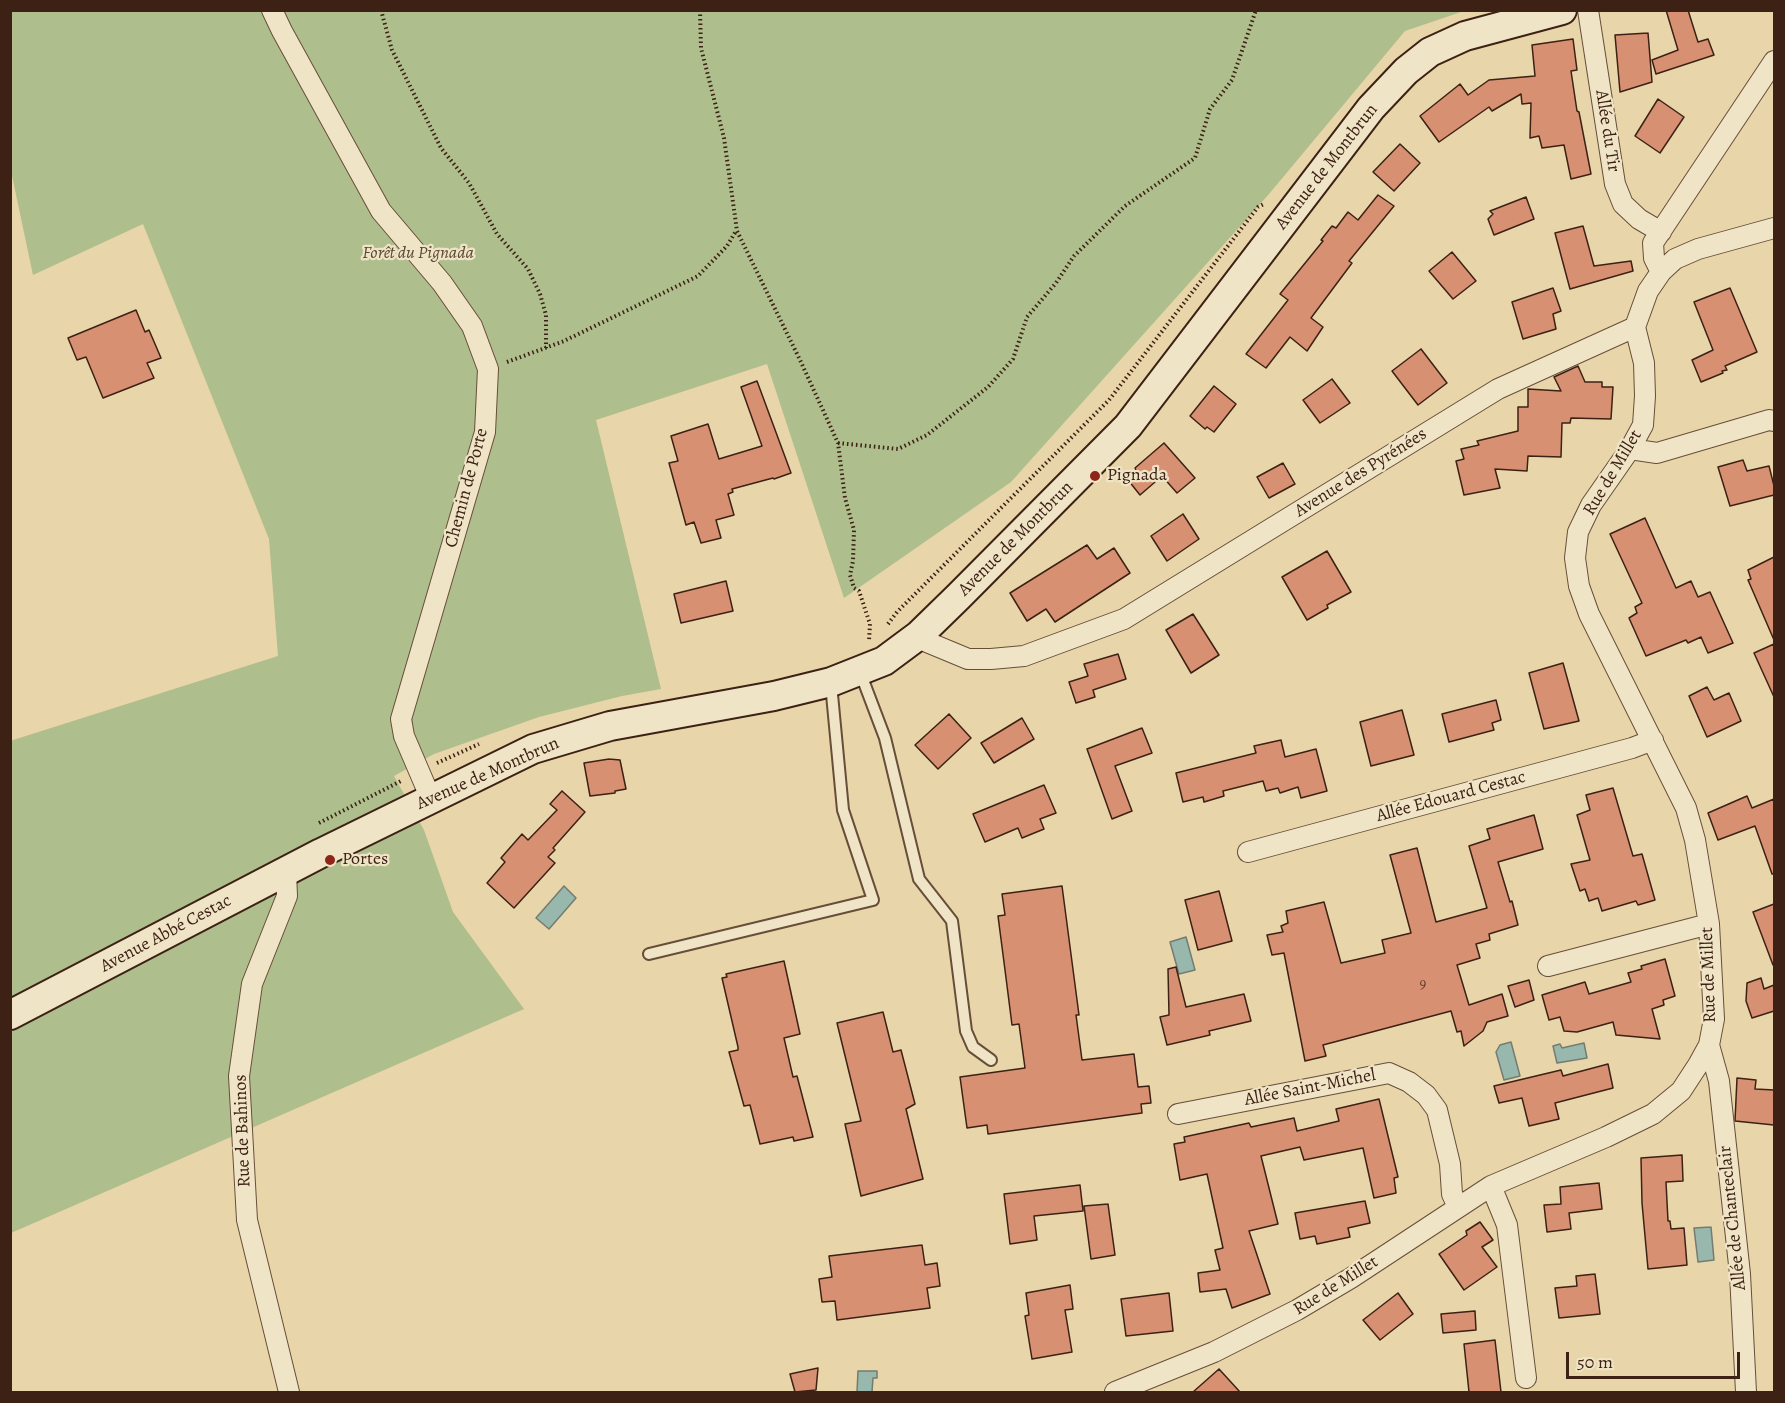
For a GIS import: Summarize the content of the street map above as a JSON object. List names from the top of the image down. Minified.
{"streets":{"street":["Allée du Tir","Avenue de Montbrun","Avenue des Pyrénées","Rue de Millet","Chemin de Porte","Allée Edouard Cestac","Avenue Abbé Cestac","Allée Saint-Michel","Rue de Bahinos","Allée de Chanteclair"]},"crossings":[["Avenue de Montbrun","Avenue des Pyrénées"],["Avenue de Montbrun","Chemin de Porte"],["Avenue de Montbrun","Avenue Abbé Cestac"],["Avenue des Pyrénées","Rue de Millet"],["Rue de Millet","Allée Edouard Cestac"],["Rue de Millet","Allée Saint-Michel"],["Rue de Millet","Allée de Chanteclair"],["Avenue Abbé Cestac","Rue de Bahinos"]],"parks":["Forêt du Pignada"],"places":["Pignada","Portes"],"house_numbers":["9"],"scale_bar":"50 m"}
